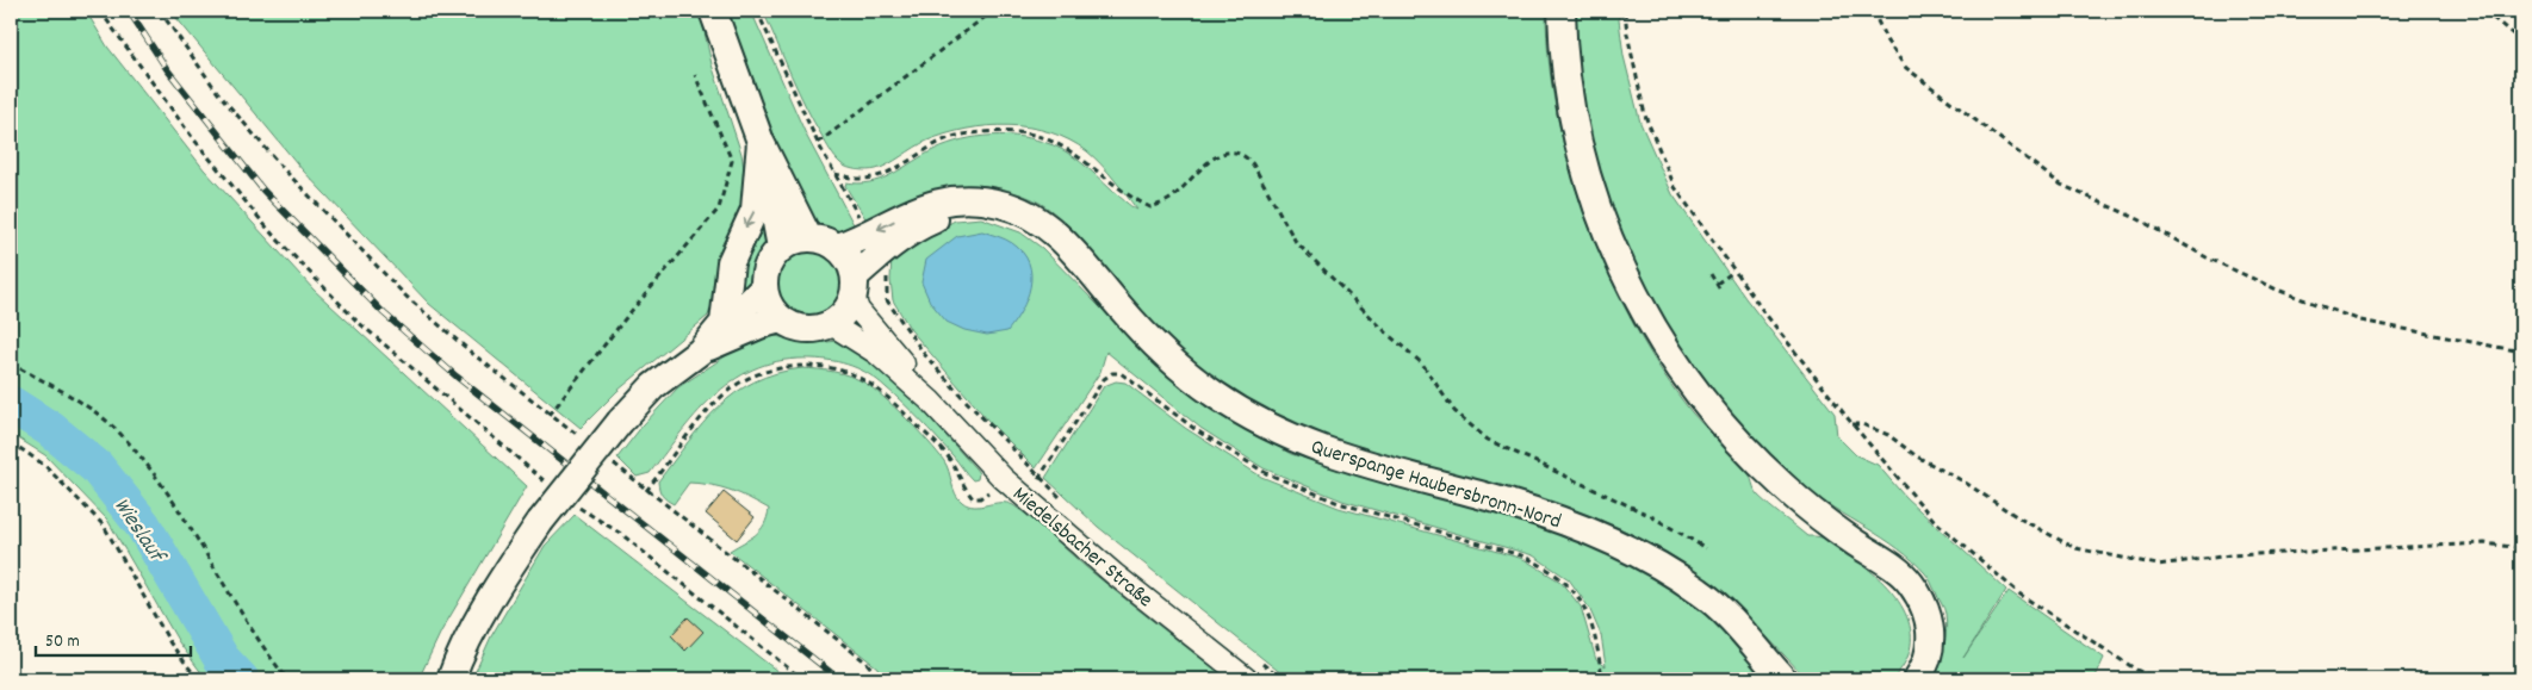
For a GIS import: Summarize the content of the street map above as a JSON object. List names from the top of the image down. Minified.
{"streets":{"main road":["Querspange Haubersbronn-Nord"],"street":["Miedelsbacher Straße"]},"water":["Wieslauf"],"scale_bar":"50 m"}
